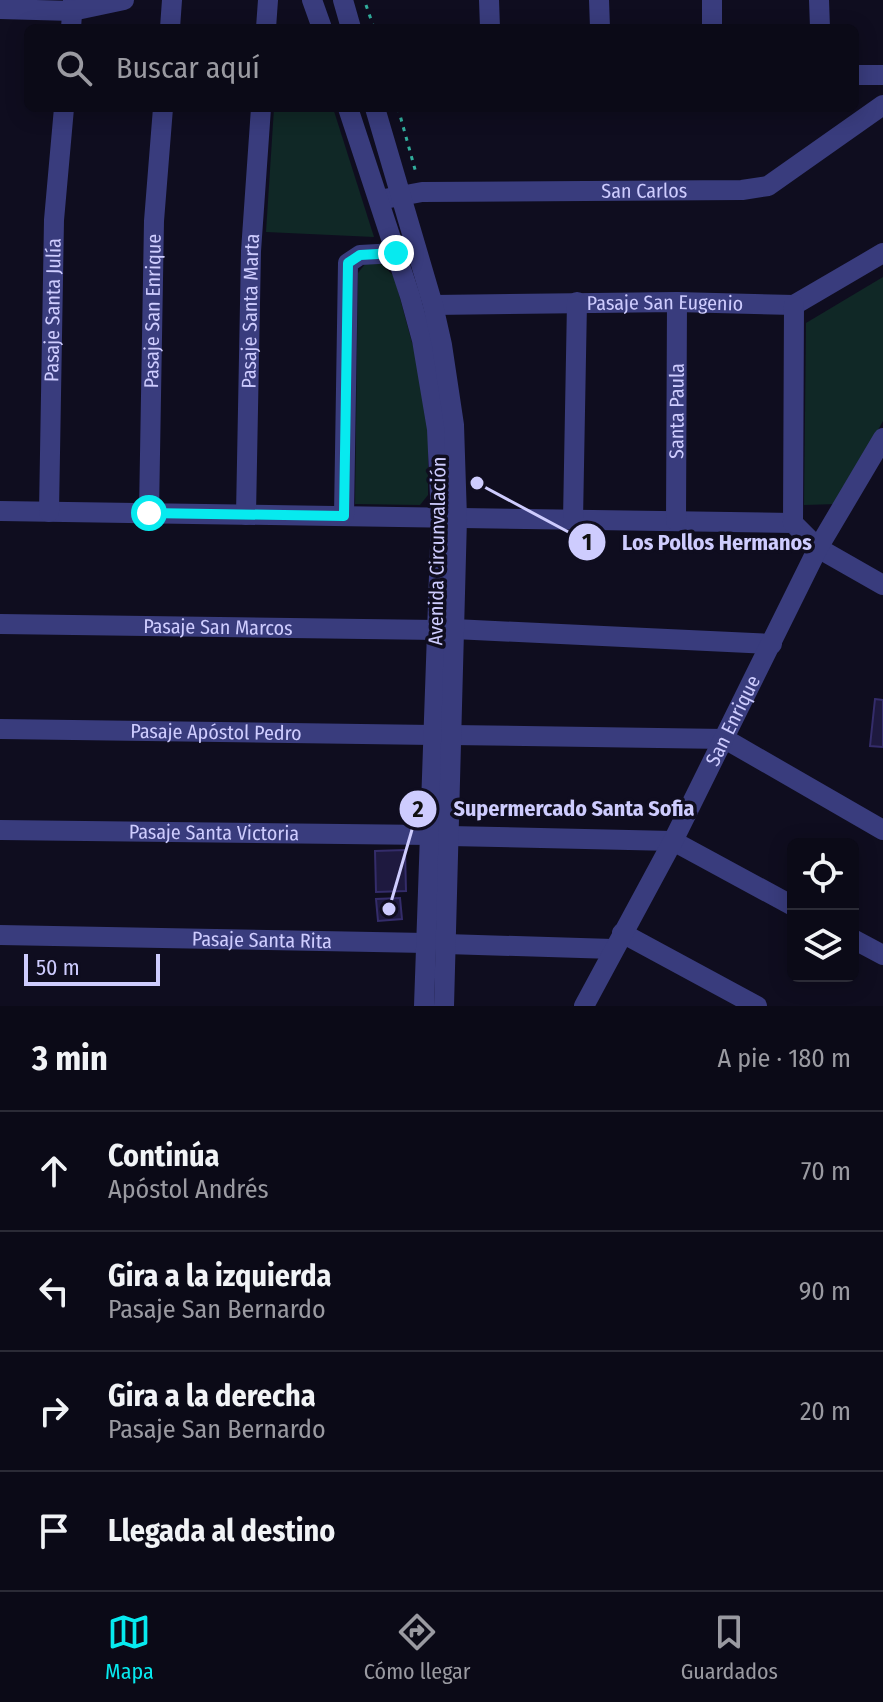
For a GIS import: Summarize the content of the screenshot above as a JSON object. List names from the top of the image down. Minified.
{"streets":{"street":["San Carlos","Pasaje San Eugenio","Pasaje Santa Julía","Pasaje San Enrique","Pasaje Santa Marta","Santa Paula","Avenida Circunvalación","Pasaje San Marcos","San Enrique","Pasaje Apóstol Pedro","Pasaje Santa Victoria","Pasaje Santa Rita"]},"crossings":[["San Carlos","Avenida Circunvalación"],["Pasaje San Eugenio","Santa Paula"],["Pasaje San Eugenio","Avenida Circunvalación"],["Avenida Circunvalación","Pasaje San Marcos"],["Avenida Circunvalación","Pasaje Apóstol Pedro"],["Avenida Circunvalación","Pasaje Santa Victoria"],["Avenida Circunvalación","Pasaje Santa Rita"],["Pasaje San Marcos","San Enrique"],["San Enrique","Pasaje Apóstol Pedro"],["San Enrique","Pasaje Santa Victoria"],["San Enrique","Pasaje Santa Rita"]],"places":["Los Pollos Hermanos","Supermercado Santa Sofia"],"scale_bar":"50 m","page":{"search":"Buscar aquí","scale":"50 m","heading":["3 min","A pie · 180 m"],"list":[["Continúa","Apóstol Andrés","70 m"],["Gira a la izquierda","Pasaje San Bernardo","90 m"],["Gira a la derecha","Pasaje San Bernardo","20 m"],"Llegada al destino"],"nav":["Mapa","Cómo llegar","Guardados"]}}
